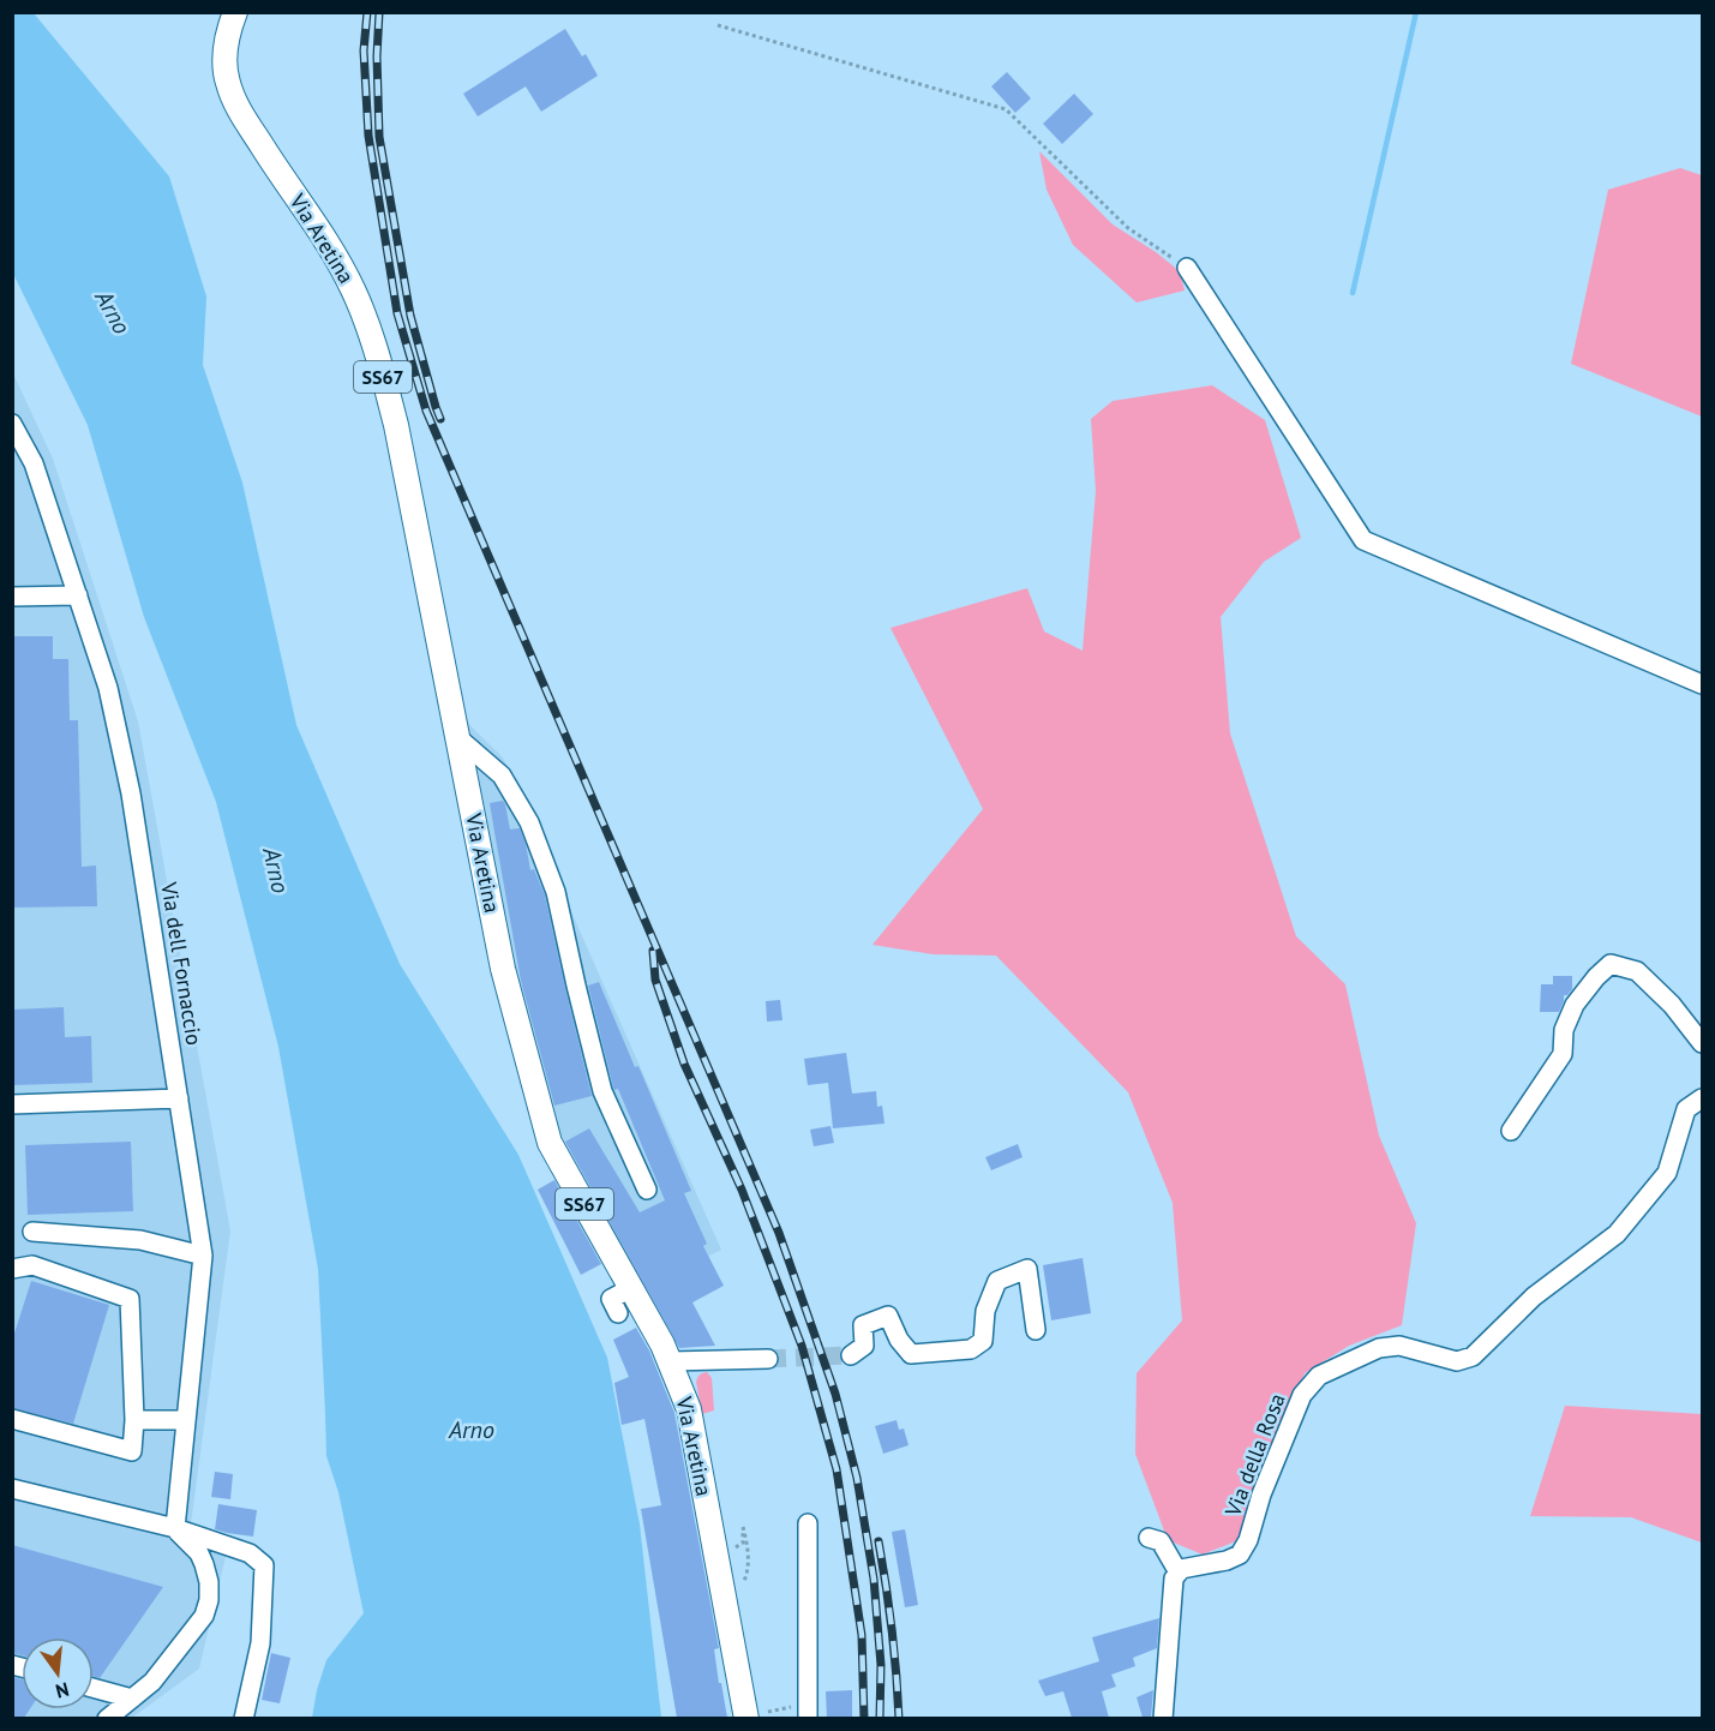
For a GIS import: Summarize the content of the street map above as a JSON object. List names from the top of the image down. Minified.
{"streets":{"main road":["Via Aretina","SS67"],"street":["Via dell Fornaccio","Via della Rosa"]},"water":["Arno"],"north":"bottom"}
